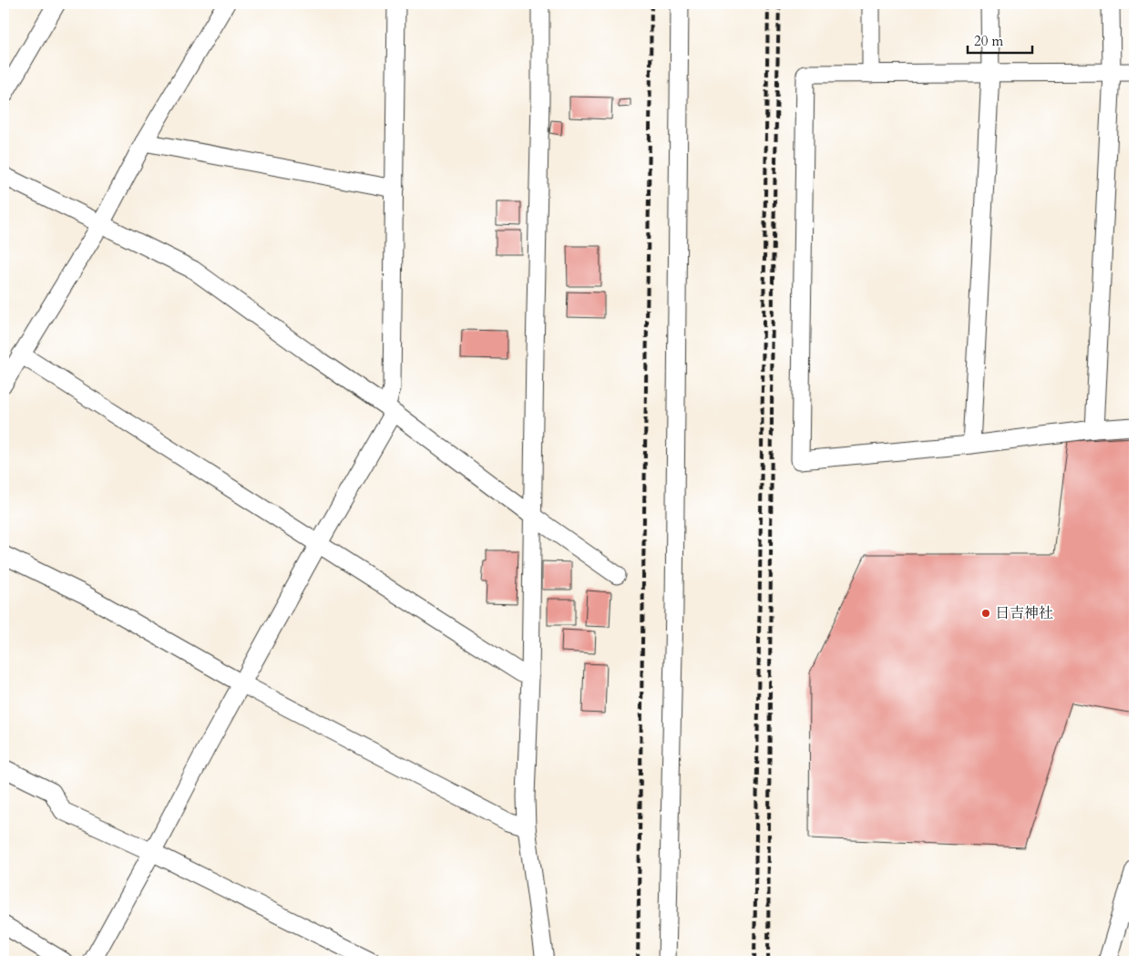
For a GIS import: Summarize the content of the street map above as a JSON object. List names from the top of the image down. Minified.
{"places":["日吉神社"],"scale_bar":"20 m"}
